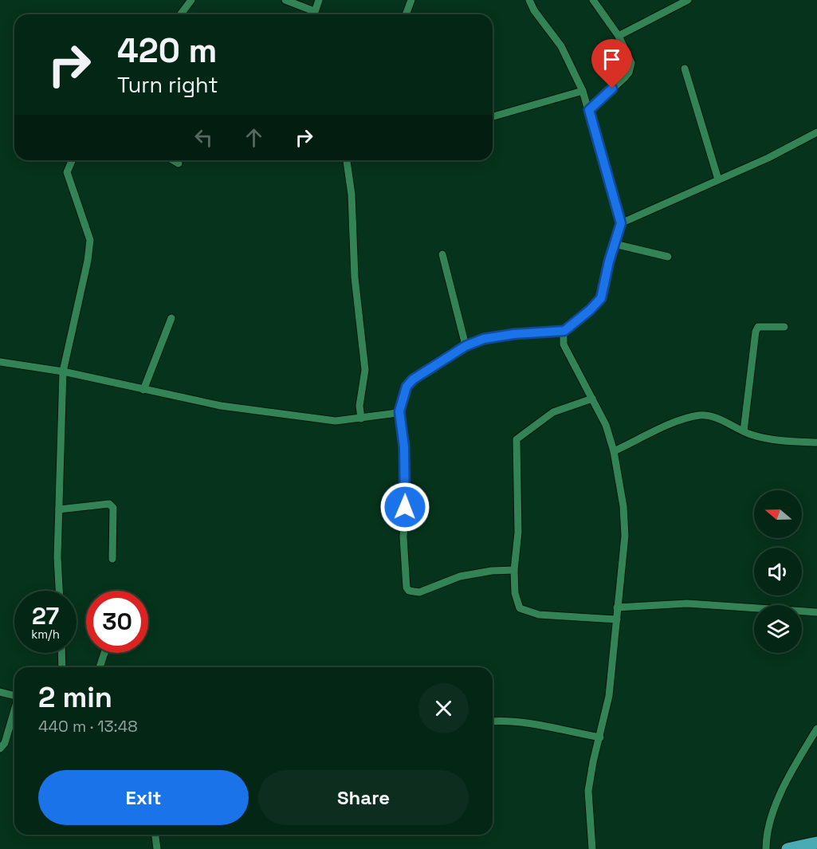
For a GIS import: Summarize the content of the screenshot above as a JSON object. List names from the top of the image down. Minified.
{"north":"left","page":{"turn":["420 m","Turn right"],"speed":"27 km/h","limit":"30","heading":["2 min","440 m · 13:48"],"buttons":["Exit","Share"]}}
